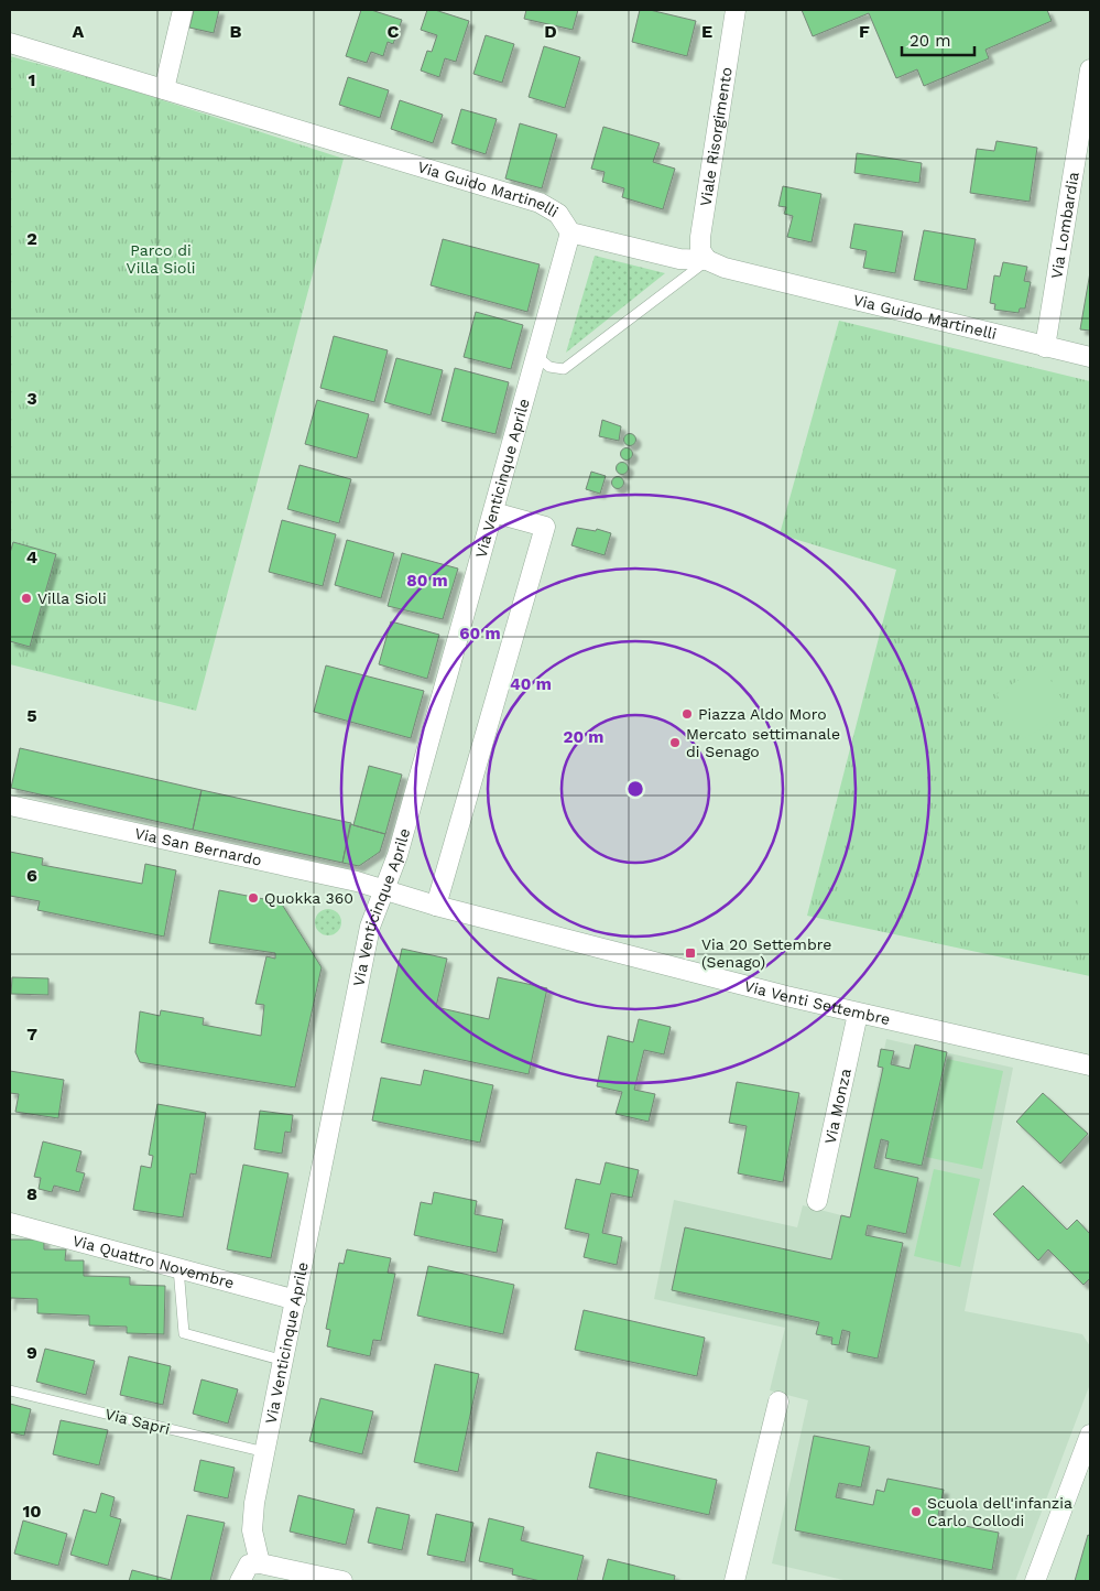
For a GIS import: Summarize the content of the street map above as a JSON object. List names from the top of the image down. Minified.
{"streets":{"street":["Viale Risorgimento","Via Guido Martinelli","Via Lombardia","Via Venticinque Aprile","Via San Bernardo","Via Venti Settembre","Via Monza","Via Quattro Novembre"],"lane":["Via Sapri"]},"crossings":[["Viale Risorgimento","Via Guido Martinelli"],["Via Guido Martinelli","Via Lombardia"],["Via Guido Martinelli","Via Venticinque Aprile"],["Via Venticinque Aprile","Via San Bernardo"],["Via Venticinque Aprile","Via Venti Settembre"],["Via Venticinque Aprile","Via Quattro Novembre"],["Via Venticinque Aprile","Via Sapri"],["Via San Bernardo","Via Venti Settembre"],["Via Venti Settembre","Via Monza"]],"parks":["Parco di Villa Sioli"],"places":{"other":["Villa Sioli","Piazza Aldo Moro","Mercato settimanale di Senago","Quokka 360","Scuola dell'infanzia Carlo Collodi"],"transit":["Via 20 Settembre (Senago)"]},"scale_bar":"20 m","grid":{"columns":["A","B","C","D","E","F"],"rows":["1","2","3","4","5","6","7","8","9","10"]},"rings":["80 m","60 m","40 m","20 m"]}
